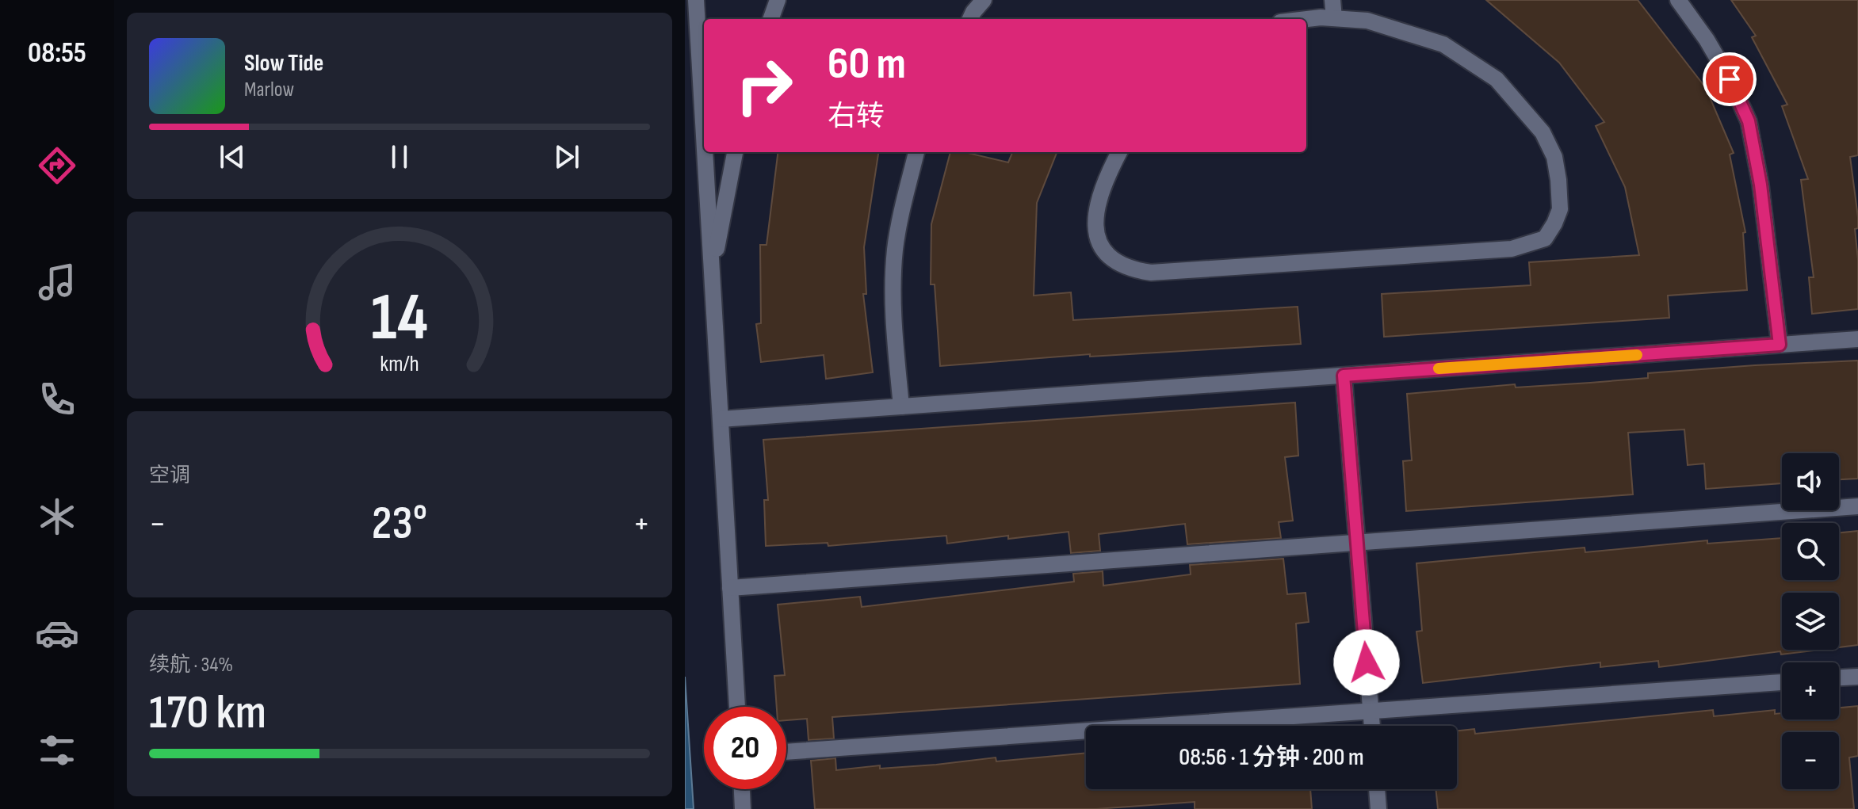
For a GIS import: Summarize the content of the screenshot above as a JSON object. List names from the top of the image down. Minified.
{"page":{"tabs":"08:55","turn":["60 m","右转"],"song":["Slow Tide","Marlow"],"tile":["空调",["续航 · 34%","170 km"]],"map_buttons":["+","−"],"heat":["−","23°","+"],"limit":"20","trip":"08:56 · 1 分钟 · 200 m","gauge":["14","km/h"]}}
